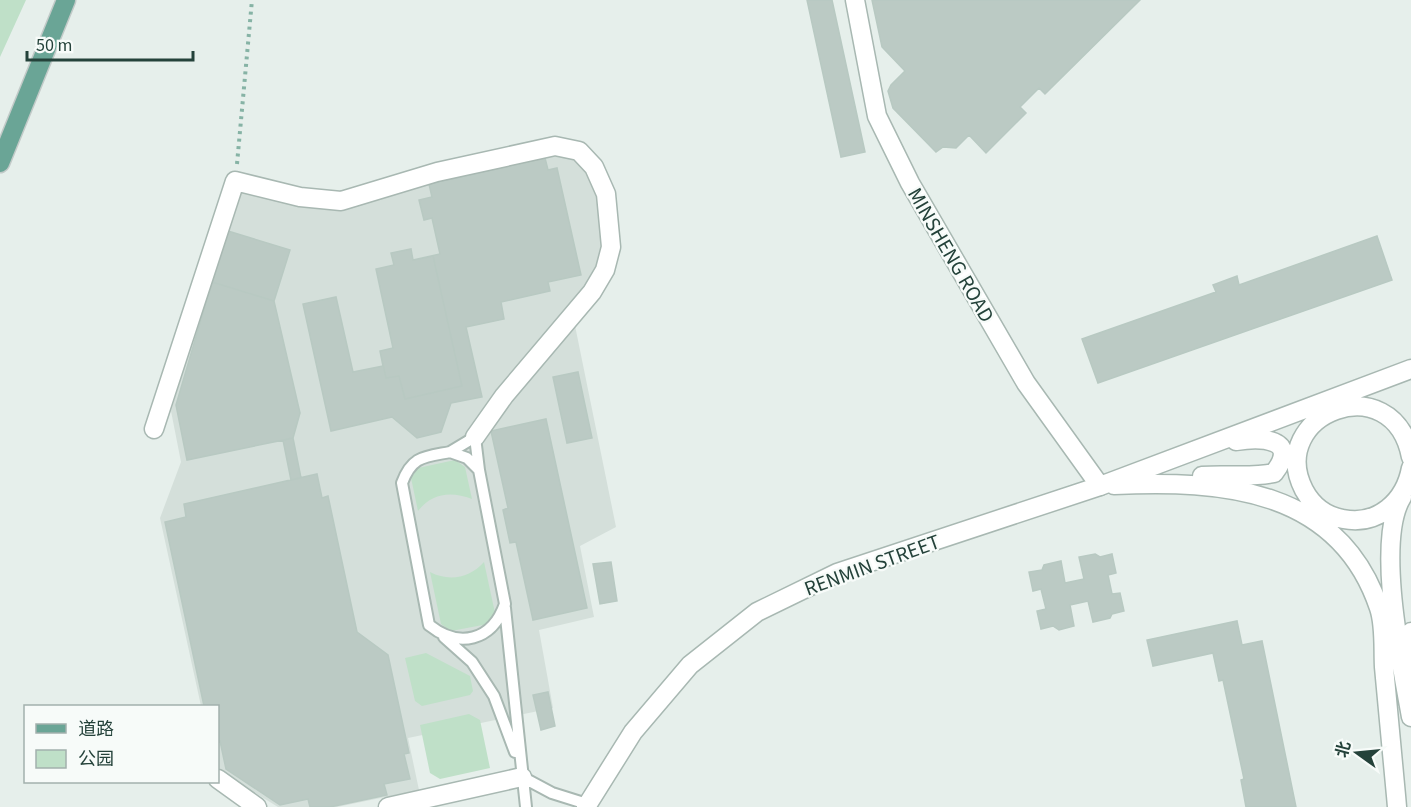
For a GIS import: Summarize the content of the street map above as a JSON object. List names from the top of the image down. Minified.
{"streets":{"street":["MINSHENG ROAD","RENMIN STREET"]},"crossings":[["MINSHENG ROAD","RENMIN STREET"]],"legend":["道路","公园"],"scale_bar":"50 m","north":"left"}
